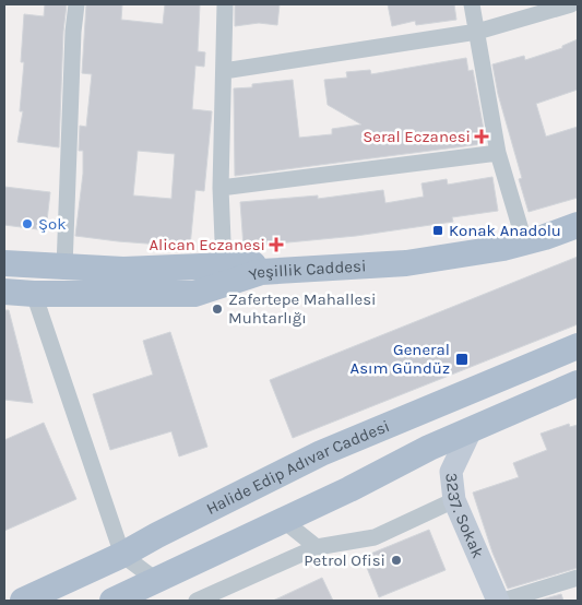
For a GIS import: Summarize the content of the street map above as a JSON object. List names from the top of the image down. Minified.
{"streets":{"main road":["Yeşillik Caddesi","Halide Edip Adıvar Caddesi","3237. Sokak"]},"places":{"health":["Seral Eczanesi","Alican Eczanesi"],"other":["Şok","Zafertepe Mahallesi Muhtarlığı","Petrol Ofisi"],"transit":["Konak Anadolu","General Asım Gündüz"]}}
